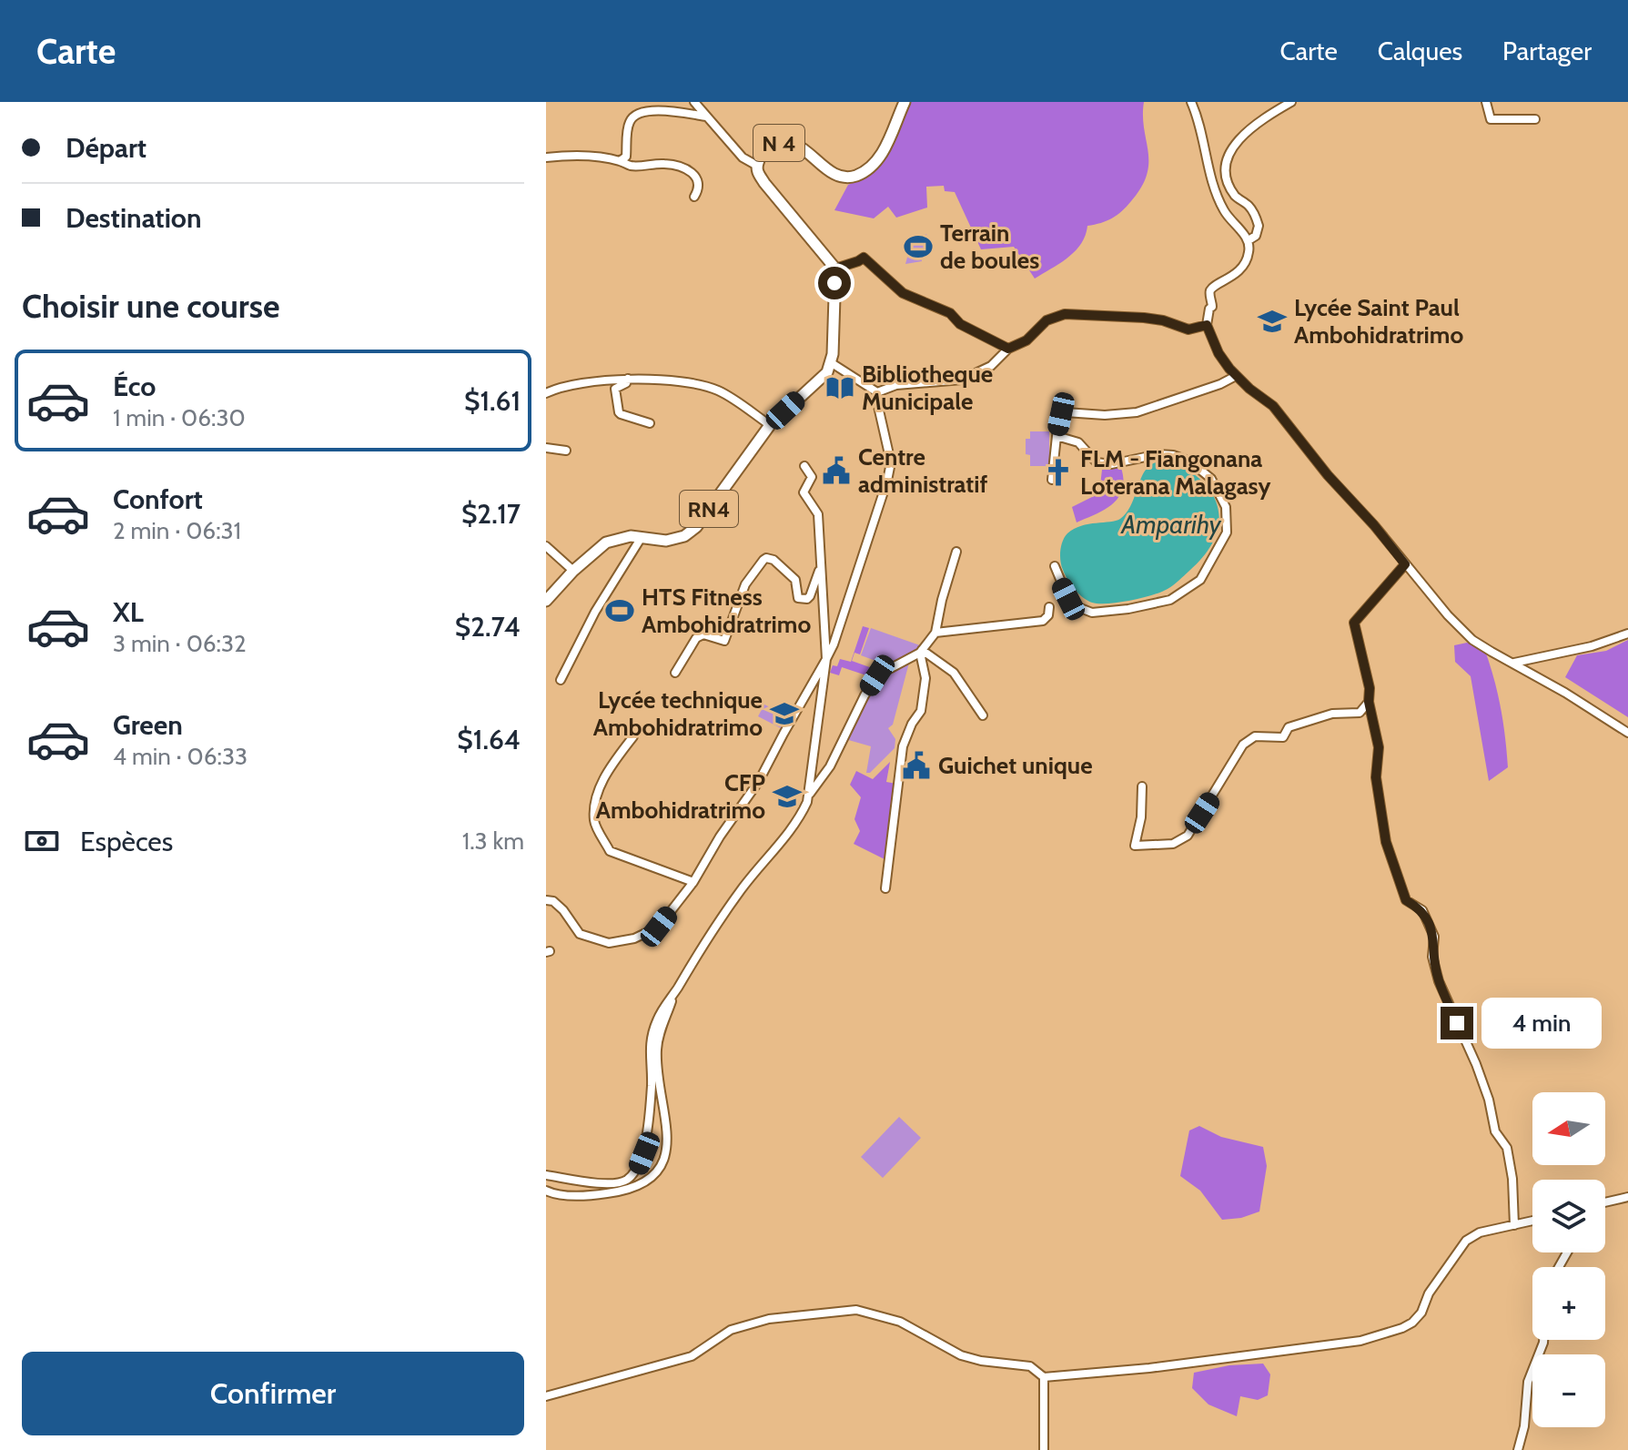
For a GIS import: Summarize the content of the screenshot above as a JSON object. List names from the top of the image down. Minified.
{"streets":{"main road":["N 4","RN4"]},"water":["Amparihy"],"places":{"sports":["Terrain de boules","HTS Fitness Ambohidratrimo"],"school or university":["Lycée Saint Paul Ambohidratrimo","Lycée technique Ambohidratrimo","CFP Ambohidratrimo"],"library":["Bibliotheque Municipale"],"public building":["Centre administratif","Guichet unique"],"church":["FLM - Fiangonana Loterana Malagasy"]},"north":"left","page":{"header":"Carte","nav":["Carte","Calques","Partager"],"banner":["Départ","Destination"],"heading":"Choisir une course","list":[{"name":"Éco","note":"1 min · 06:30","value":"$1.61"},{"name":"Confort","note":"2 min · 06:31","value":"$2.17"},{"name":"XL","note":"3 min · 06:32","value":"$2.74"},{"name":"Green","note":"4 min · 06:33","value":"$1.64"}],"pay":["Espèces","1.3 km"],"bubble":"4 min","map_buttons":["+","−"],"buttons":"Confirmer"}}
